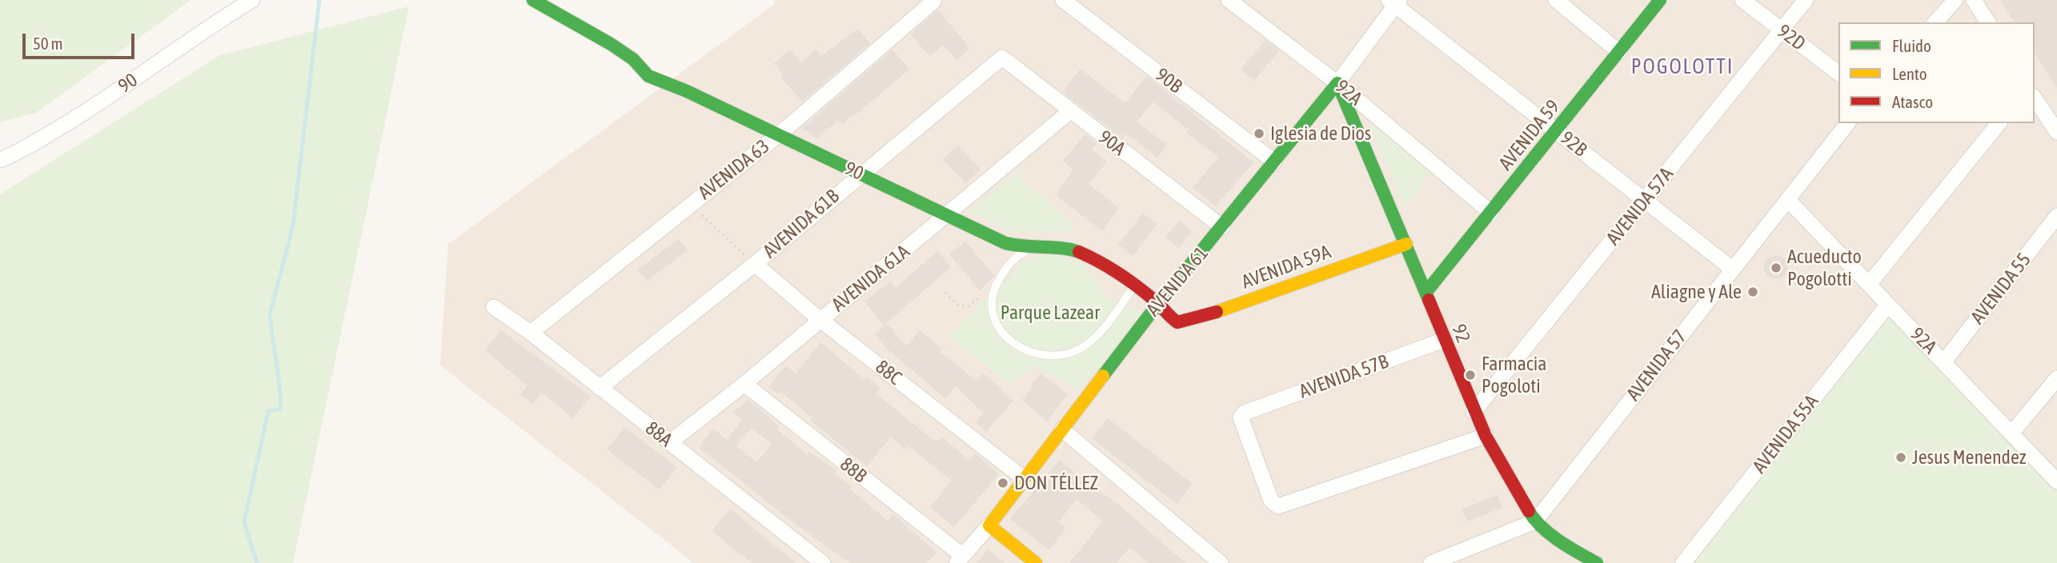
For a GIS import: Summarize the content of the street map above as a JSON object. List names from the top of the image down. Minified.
{"streets":{"street":["92D","90B","90","92A","AVENIDA 59","90A","92B","AVENIDA 63","AVENIDA 57A","AVENIDA 61B","AVENIDA 59A","AVENIDA 61A","AVENIDA 61","AVENIDA 55","92","AVENIDA 57","88C","AVENIDA 57B","88A","AVENIDA 55A","88B"]},"crossings":[["92D","AVENIDA 57A"],["90B","AVENIDA 61"],["90","AVENIDA 63"],["90","AVENIDA 61B"],["90","AVENIDA 59A"],["90","AVENIDA 61A"],["90","AVENIDA 61"],["92A","AVENIDA 59"],["92A","AVENIDA 61"],["92A","AVENIDA 55"],["92A","92"],["92A","AVENIDA 57"],["92A","AVENIDA 55A"],["AVENIDA 59","92B"],["AVENIDA 59","92"],["90A","AVENIDA 61B"],["90A","AVENIDA 61A"],["90A","AVENIDA 61"],["92B","AVENIDA 57A"],["92B","AVENIDA 61"],["92B","AVENIDA 57"],["AVENIDA 63","88A"],["AVENIDA 57A","92"],["AVENIDA 61B","88C"],["AVENIDA 61B","88A"],["AVENIDA 59A","92"],["AVENIDA 61A","88C"],["AVENIDA 61A","88A"],["AVENIDA 61A","88B"],["AVENIDA 61","92"],["AVENIDA 61","88C"],["AVENIDA 61","88B"],["92","AVENIDA 57"],["92","AVENIDA 57B"]],"districts":["POGOLOTTI"],"parks":["Parque Lazear"],"places":["Iglesia de Dios","Acueducto Pogolotti","Aliagne y Ale","Farmacia Pogoloti","Jesus Menendez","DON TÉLLEZ"],"legend":["Fluido","Lento","Atasco"],"scale_bar":"50 m"}
